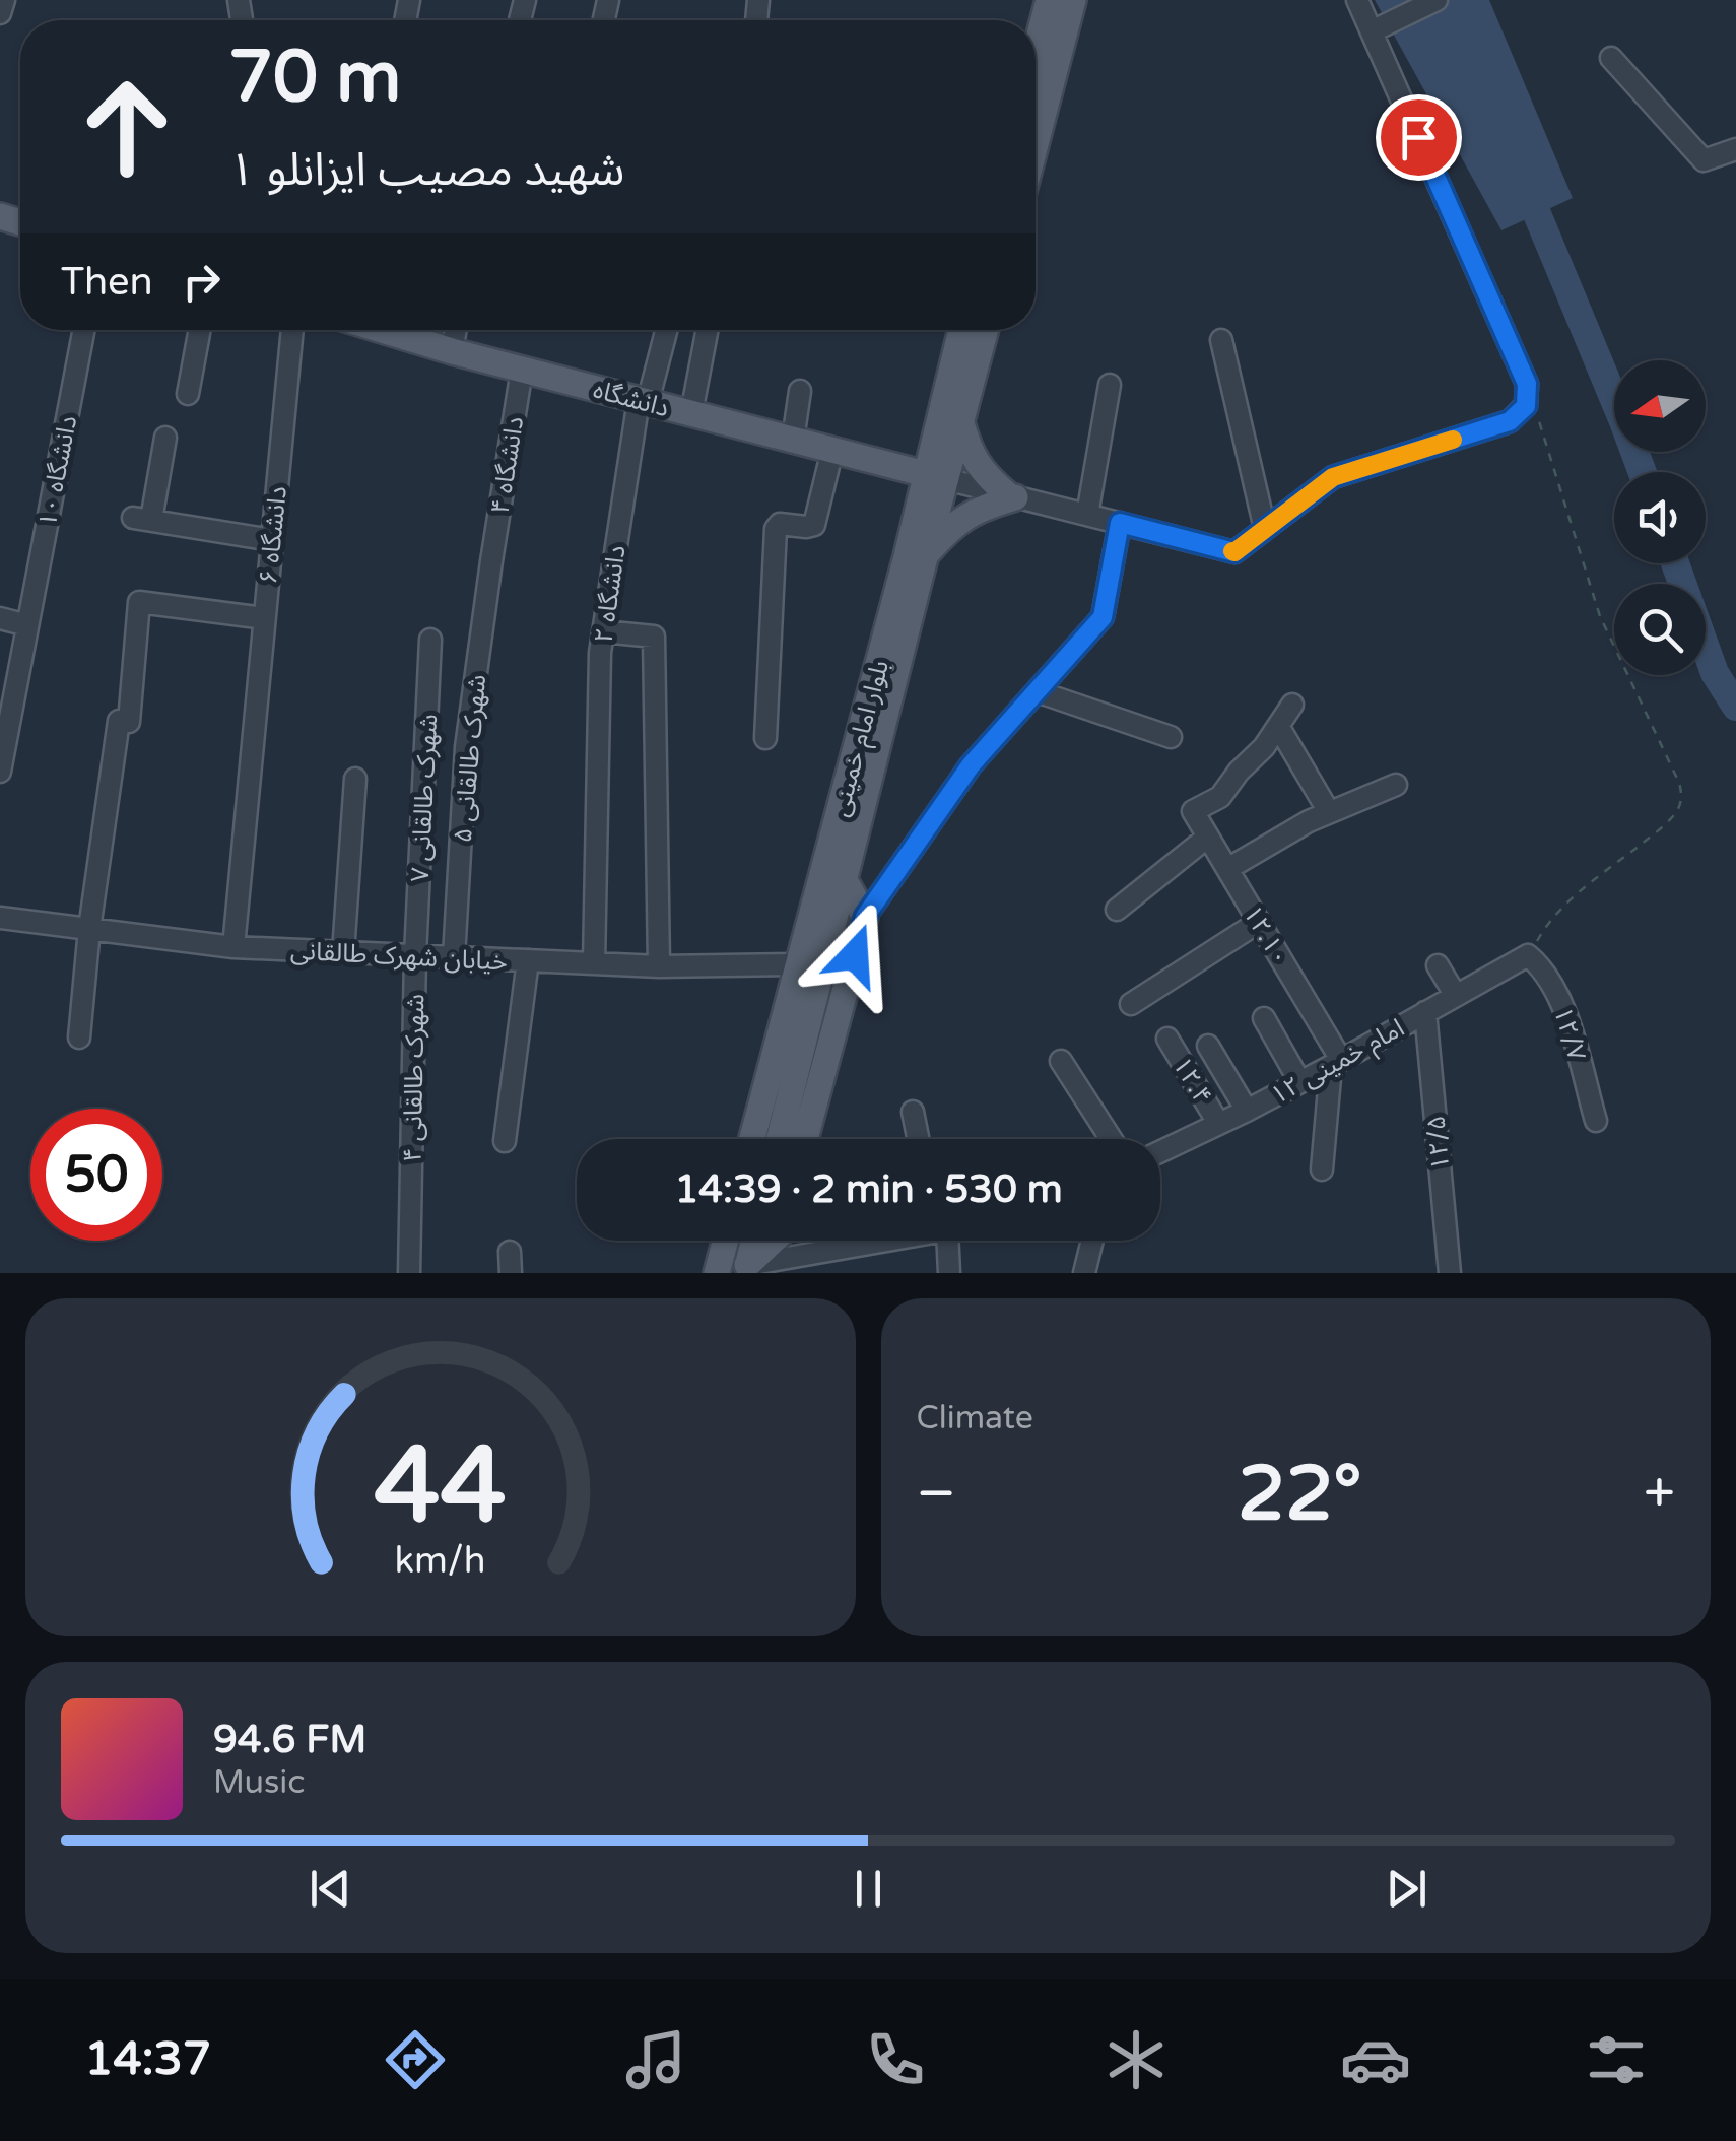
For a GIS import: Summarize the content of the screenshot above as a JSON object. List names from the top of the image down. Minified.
{"streets":{"main road":["دانشگاه","بلوار امام خمینی"],"street":["دانشگاه ۴","دانشگاه ۱۰","دانشگاه ۶","دانشگاه ۲","شهرک طالقانی ۵","شهرک طالقانی ۷","۱۲.۱۰","خیابان شهرک طالقانی","۱۲/۷","امام خمینی ۱۲","شهرک طالقانی ۴","۱۲.۴","۱۲/۵"]},"crossings":[["دانشگاه","دانشگاه ۴"],["دانشگاه","دانشگاه ۲"],["دانشگاه","بلوار امام خمینی"],["دانشگاه ۴","شهرک طالقانی ۵"],["دانشگاه ۶","خیابان شهرک طالقانی"],["دانشگاه ۲","خیابان شهرک طالقانی"],["بلوار امام خمینی","خیابان شهرک طالقانی"],["شهرک طالقانی ۵","خیابان شهرک طالقانی"],["شهرک طالقانی ۷","خیابان شهرک طالقانی"],["شهرک طالقانی ۷","شهرک طالقانی ۴"],["۱۲.۱۰","امام خمینی ۱۲"],["خیابان شهرک طالقانی","شهرک طالقانی ۴"],["۱۲/۷","امام خمینی ۱۲"],["امام خمینی ۱۲","۱۲.۴"],["امام خمینی ۱۲","۱۲/۵"]],"north":"left","page":{"turn":["70 m","شهید مصیب ایزانلو ۱"],"then":"Then","limit":"50","trip":"14:39 · 2 min · 530 m","tile":"Climate","heat":["−","22°","+"],"song":["94.6 FM","Music"],"tabs":"14:37","gauge":["44","km/h"]}}
